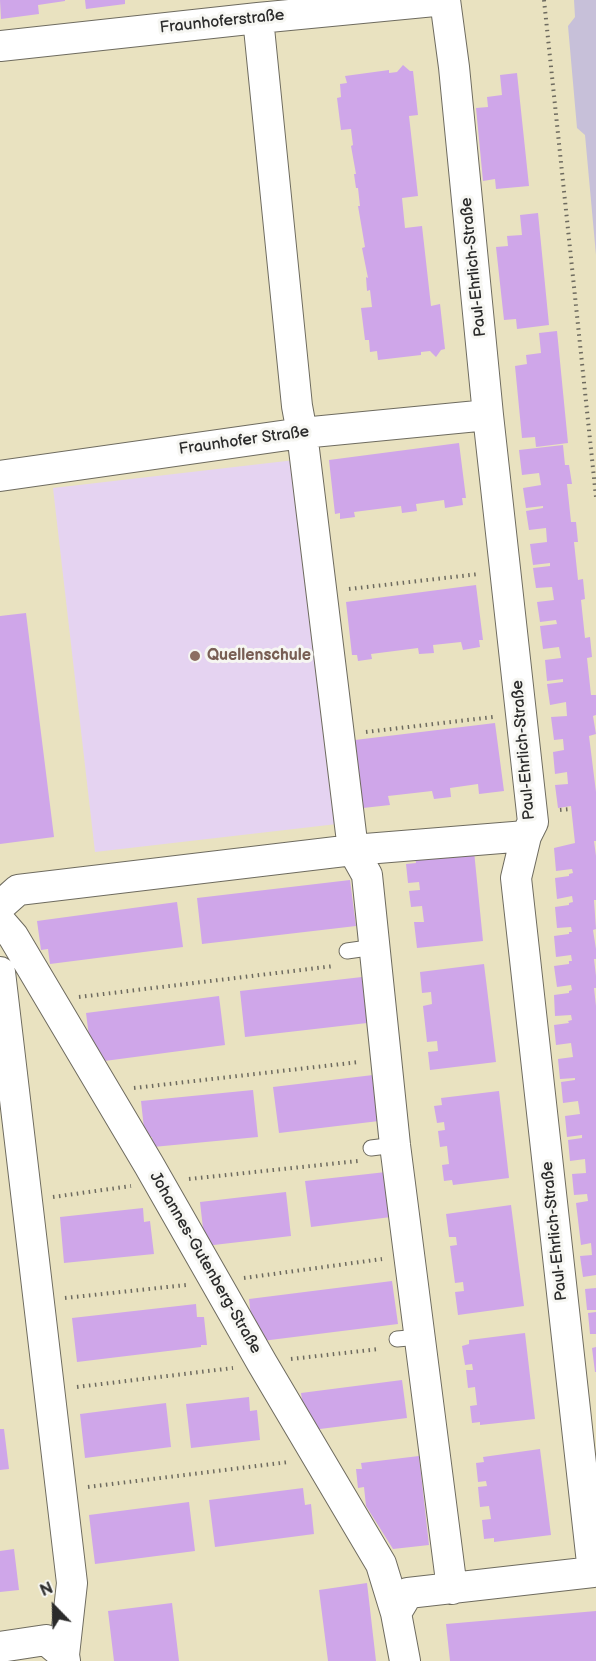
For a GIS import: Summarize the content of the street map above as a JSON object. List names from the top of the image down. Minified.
{"streets":{"street":["Fraunhoferstraße","Paul-Ehrlich-Straße","Fraunhofer Straße","Johannes-Gutenberg-Straße"]},"crossings":[["Fraunhoferstraße","Paul-Ehrlich-Straße"],["Paul-Ehrlich-Straße","Fraunhofer Straße"],["Paul-Ehrlich-Straße","Johannes-Gutenberg-Straße"]],"places":["Quellenschule"],"north":"top left"}
